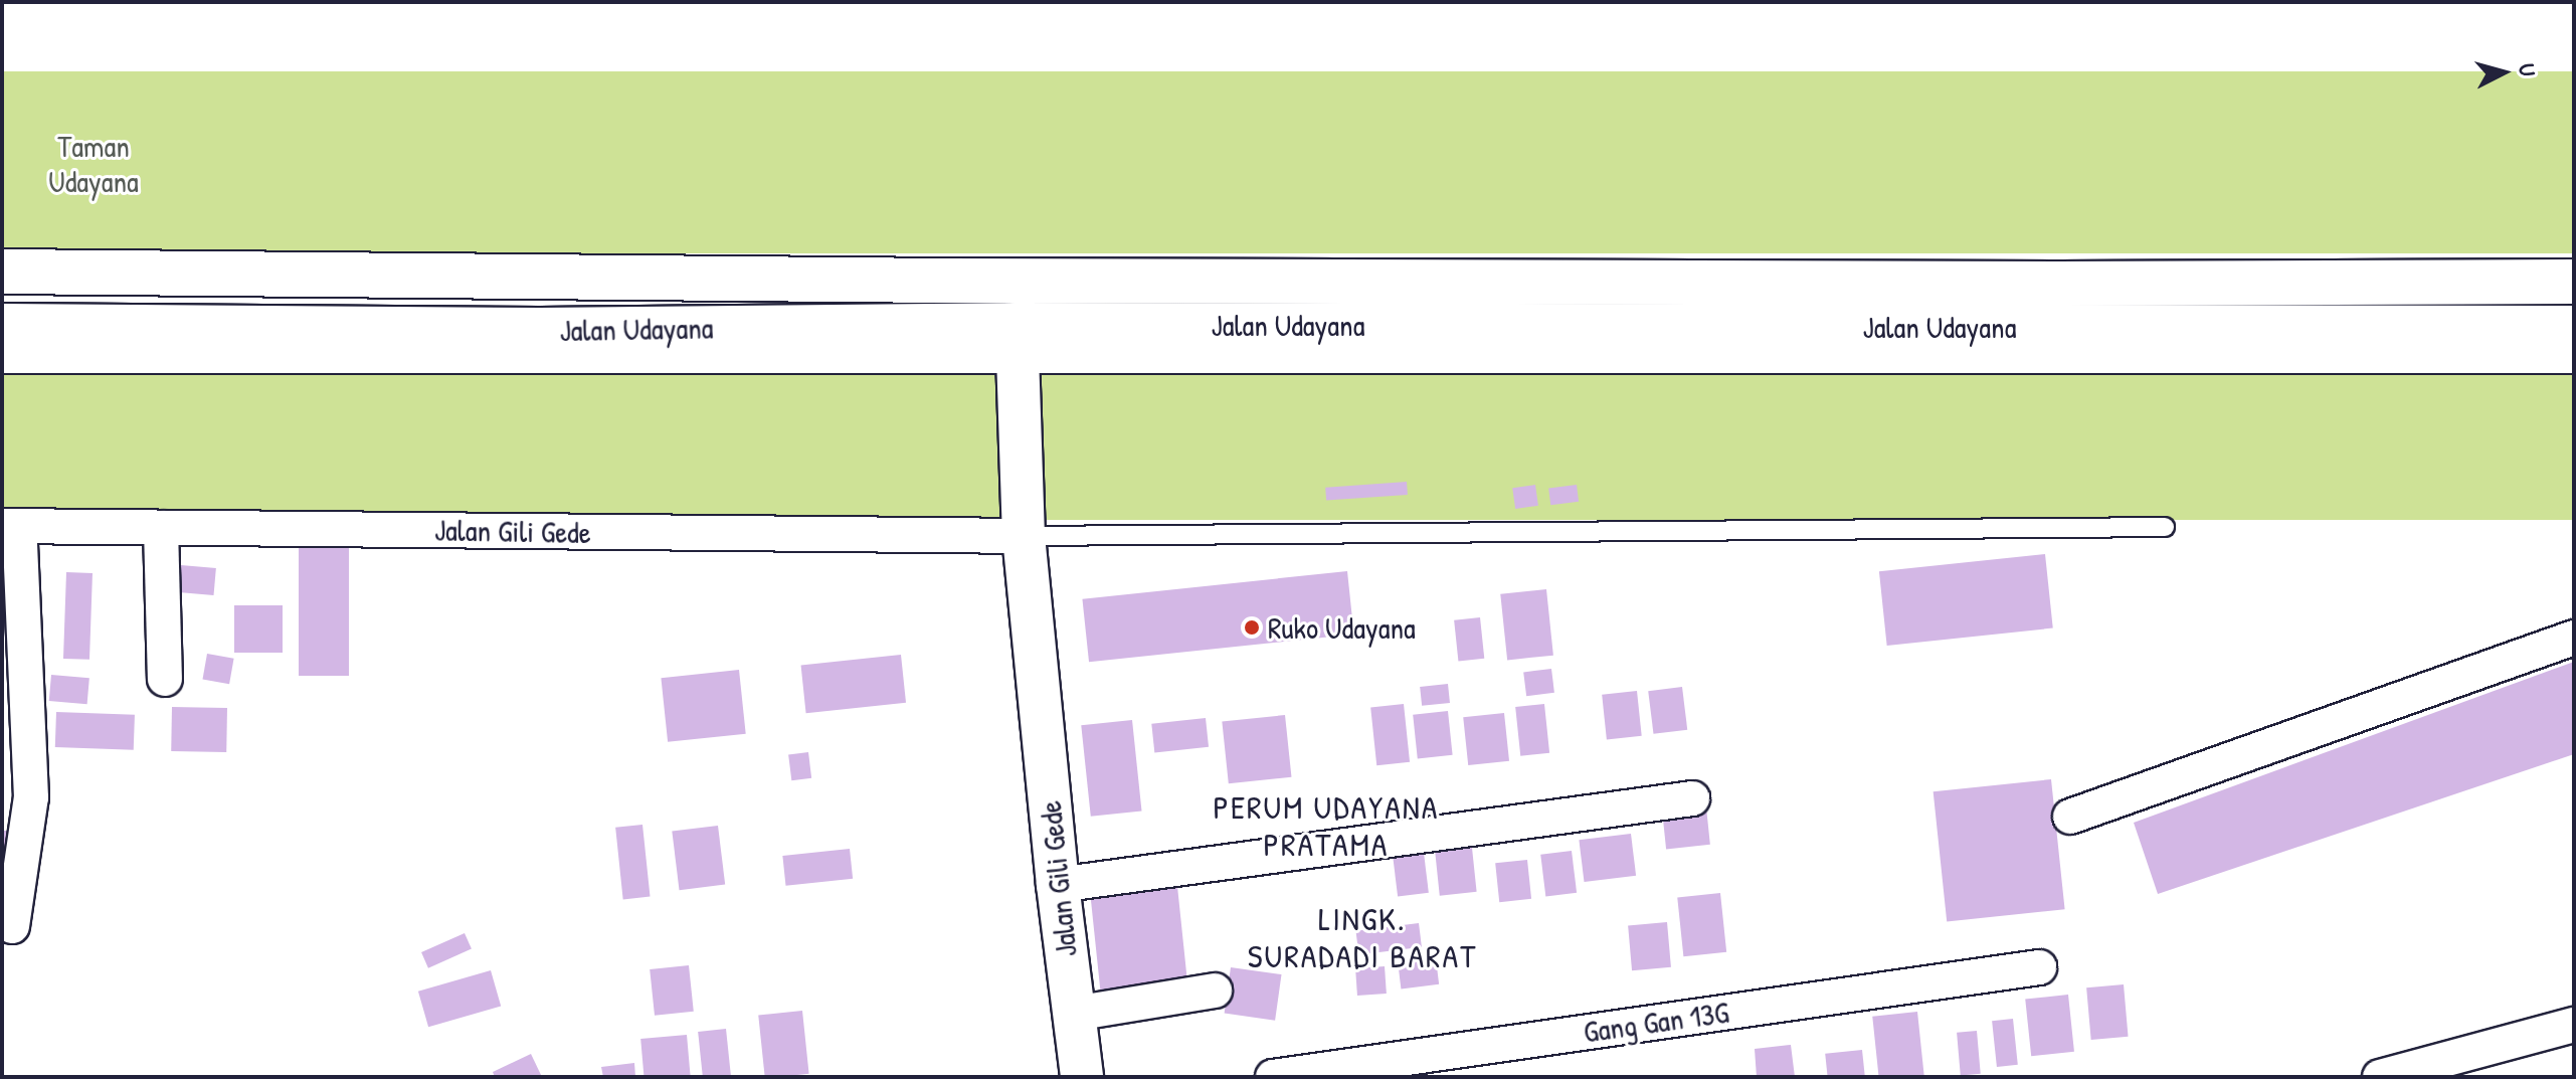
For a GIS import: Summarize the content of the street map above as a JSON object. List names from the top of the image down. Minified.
{"streets":{"main road":["Jalan Udayana"],"street":["Jalan Gili Gede","Gang Gan 13G"]},"crossings":[["Jalan Udayana","Jalan Gili Gede"]],"districts":["PERUM UDAYANA PRATAMA","LINGK. SURADADI BARAT"],"parks":["Taman Udayana"],"places":["Ruko Udayana"],"north":"right"}
